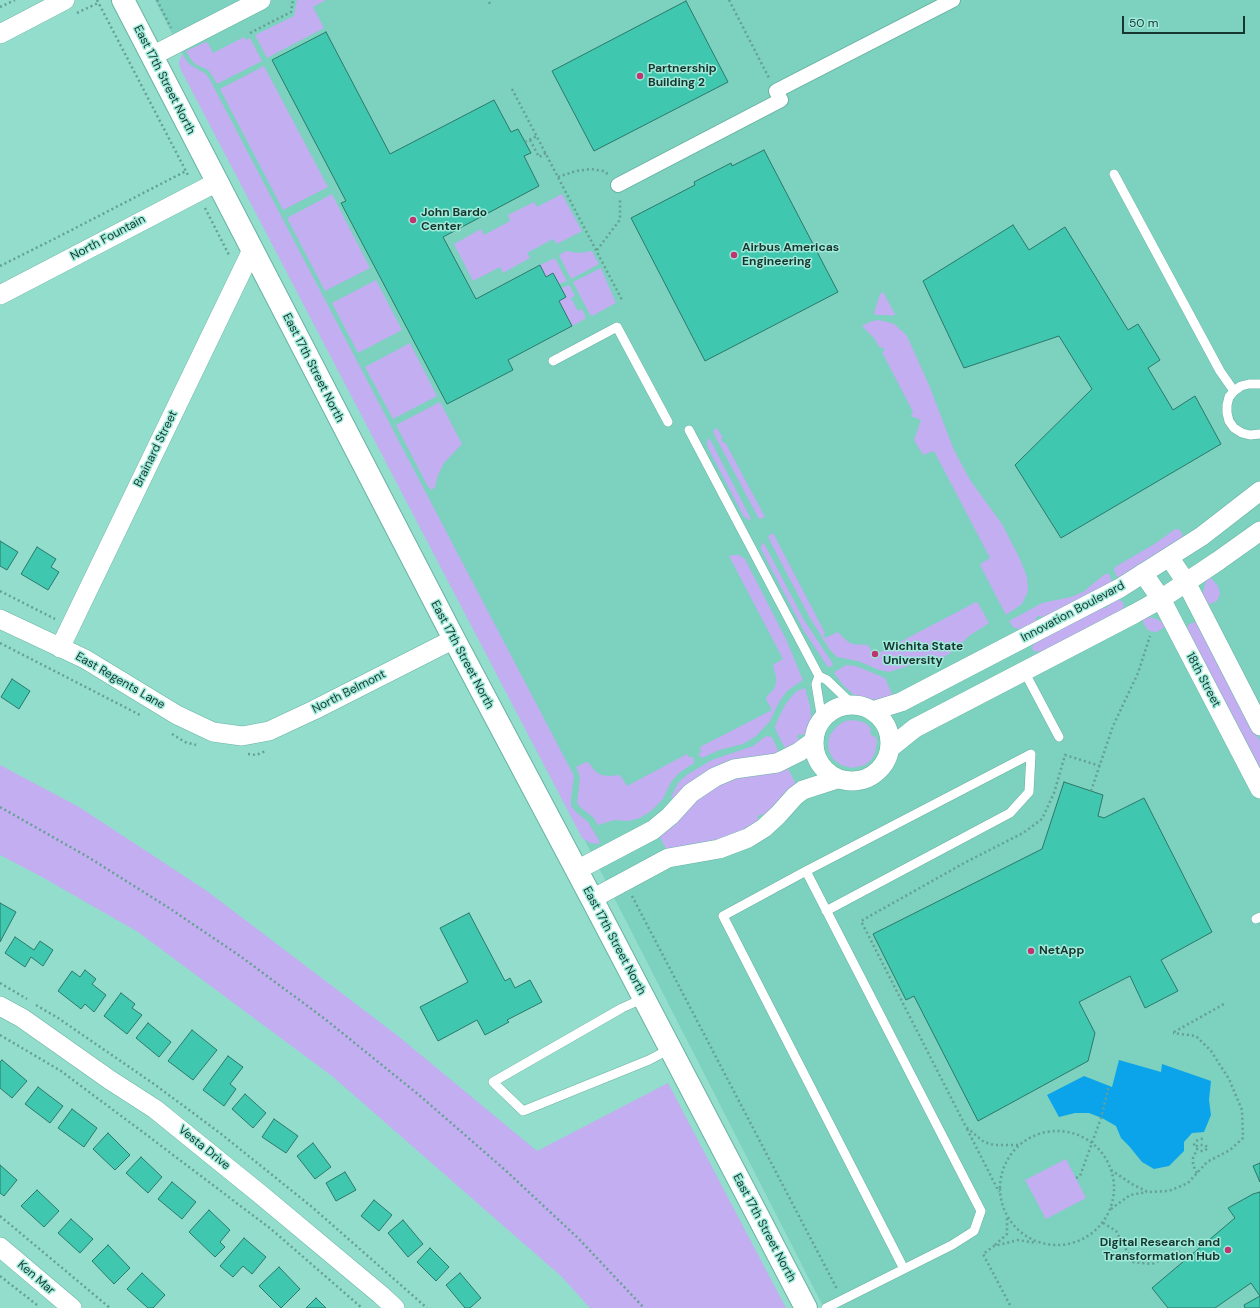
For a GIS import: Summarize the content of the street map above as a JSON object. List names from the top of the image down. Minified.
{"streets":{"street":["East 17th Street North","North Fountain","Brainard Street","Innovation Boulevard","18th Street","East Regents Lane","North Belmont","Vesta Drive","Ken Mar"]},"crossings":[["East 17th Street North","North Fountain"],["East 17th Street North","Brainard Street"],["East 17th Street North","North Belmont"],["Brainard Street","East Regents Lane"],["Innovation Boulevard","18th Street"],["East Regents Lane","North Belmont"]],"places":["Partnership Building 2","John Bardo Center","Airbus Americas Engineering","Wichita State University","NetApp","Digital Research and Transformation Hub"],"scale_bar":"50 m"}
